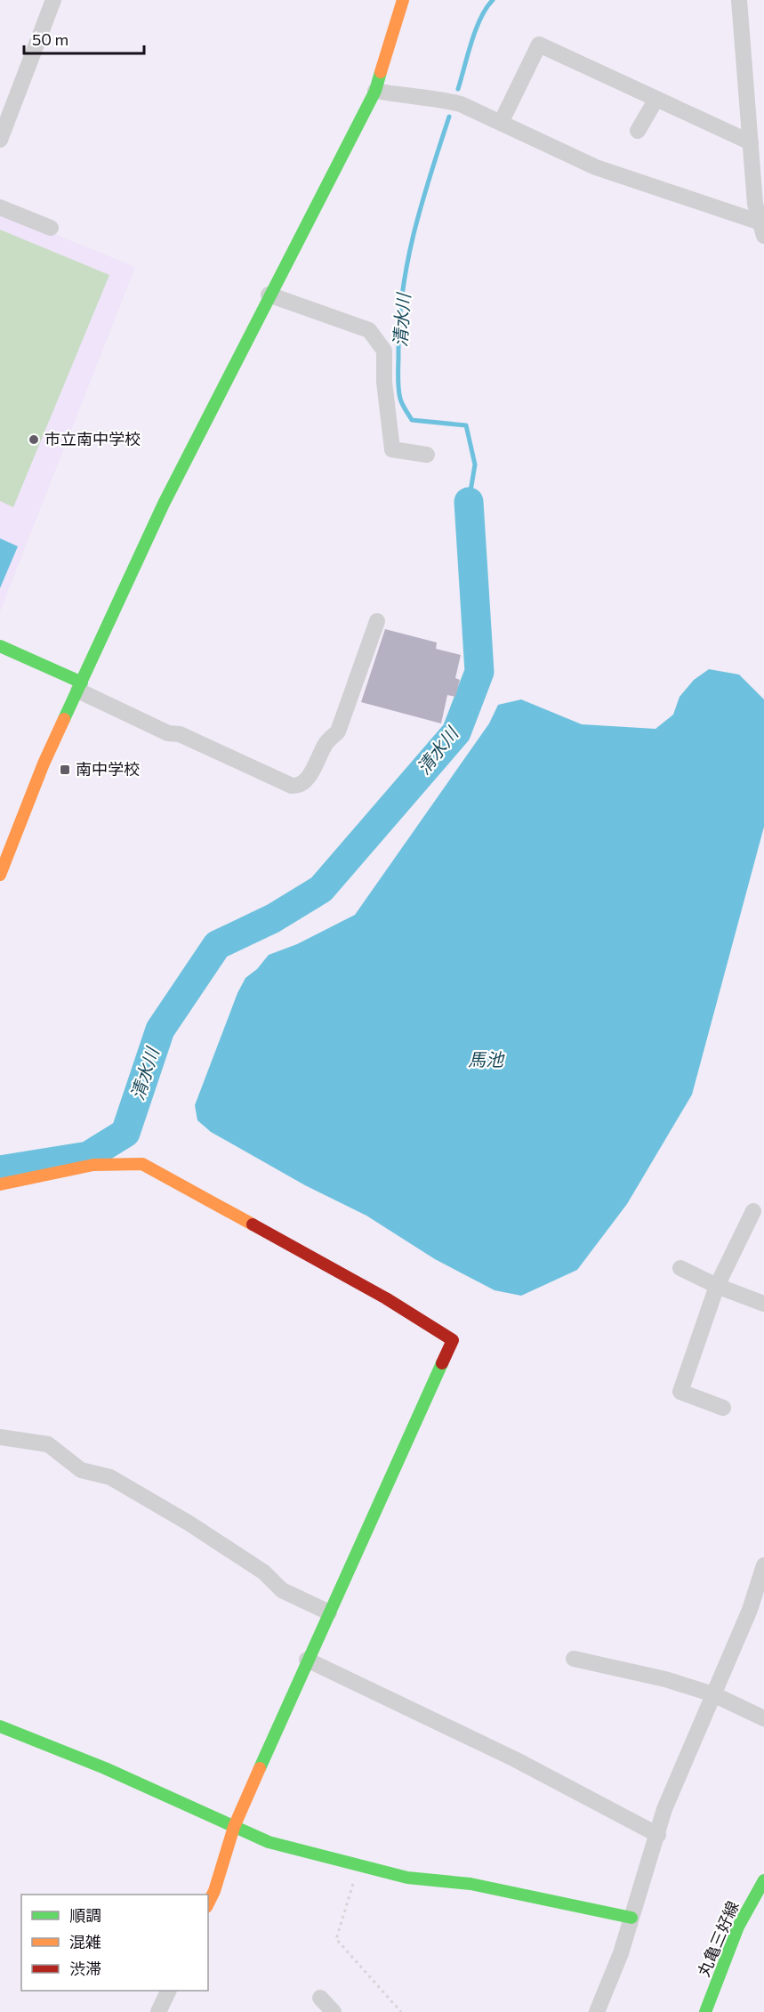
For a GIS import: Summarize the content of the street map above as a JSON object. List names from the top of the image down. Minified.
{"streets":{"street":["丸亀三好線"]},"water":["清水川","馬池"],"places":{"other":["市立南中学校"],"transit":["南中学校"]},"legend":["順調","混雑","渋滞"],"scale_bar":"50 m"}
